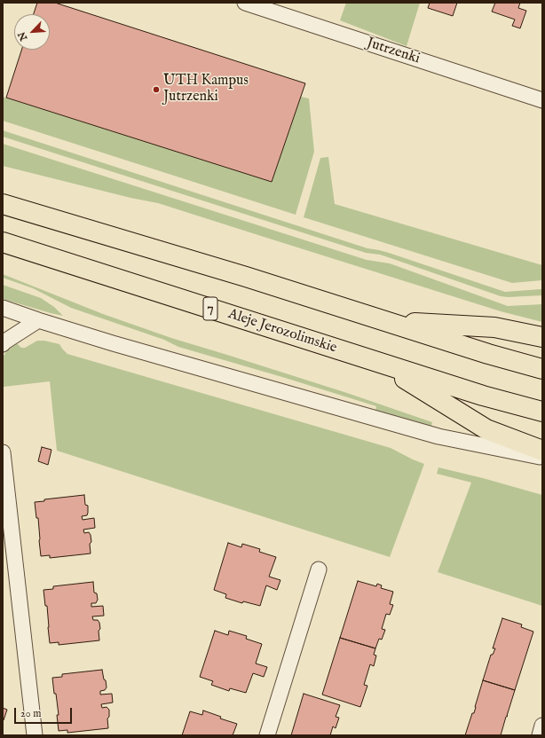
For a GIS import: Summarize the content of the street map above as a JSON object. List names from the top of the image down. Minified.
{"streets":{"main road":["7","Aleje Jerozolimskie"],"street":["Jutrzenki"]},"places":["UTH Kampus Jutrzenki"],"scale_bar":"20 m","north":"bottom left"}
